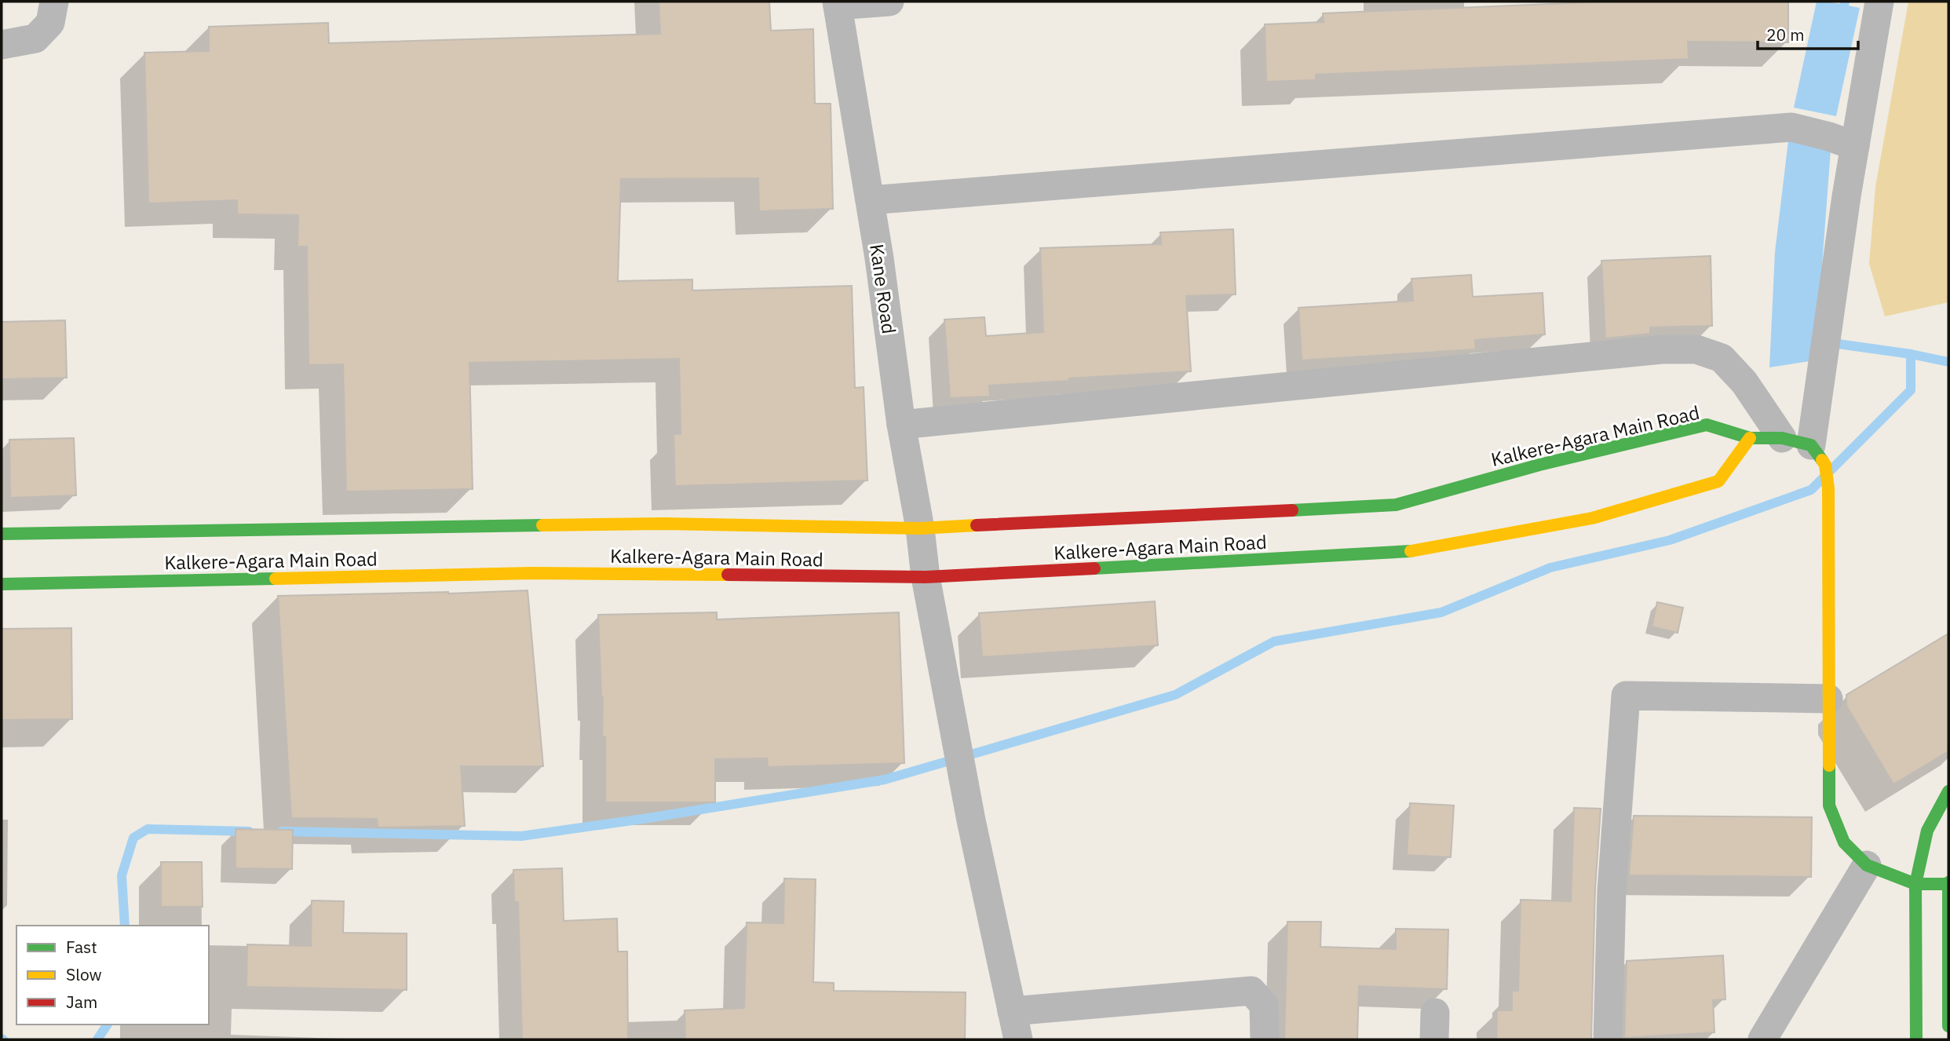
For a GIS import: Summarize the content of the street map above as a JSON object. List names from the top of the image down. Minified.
{"streets":{"street":["Kane Road","Kalkere-Agara Main Road"]},"crossings":[["Kane Road","Kalkere-Agara Main Road"]],"legend":["Fast","Slow","Jam"],"scale_bar":"20 m"}
